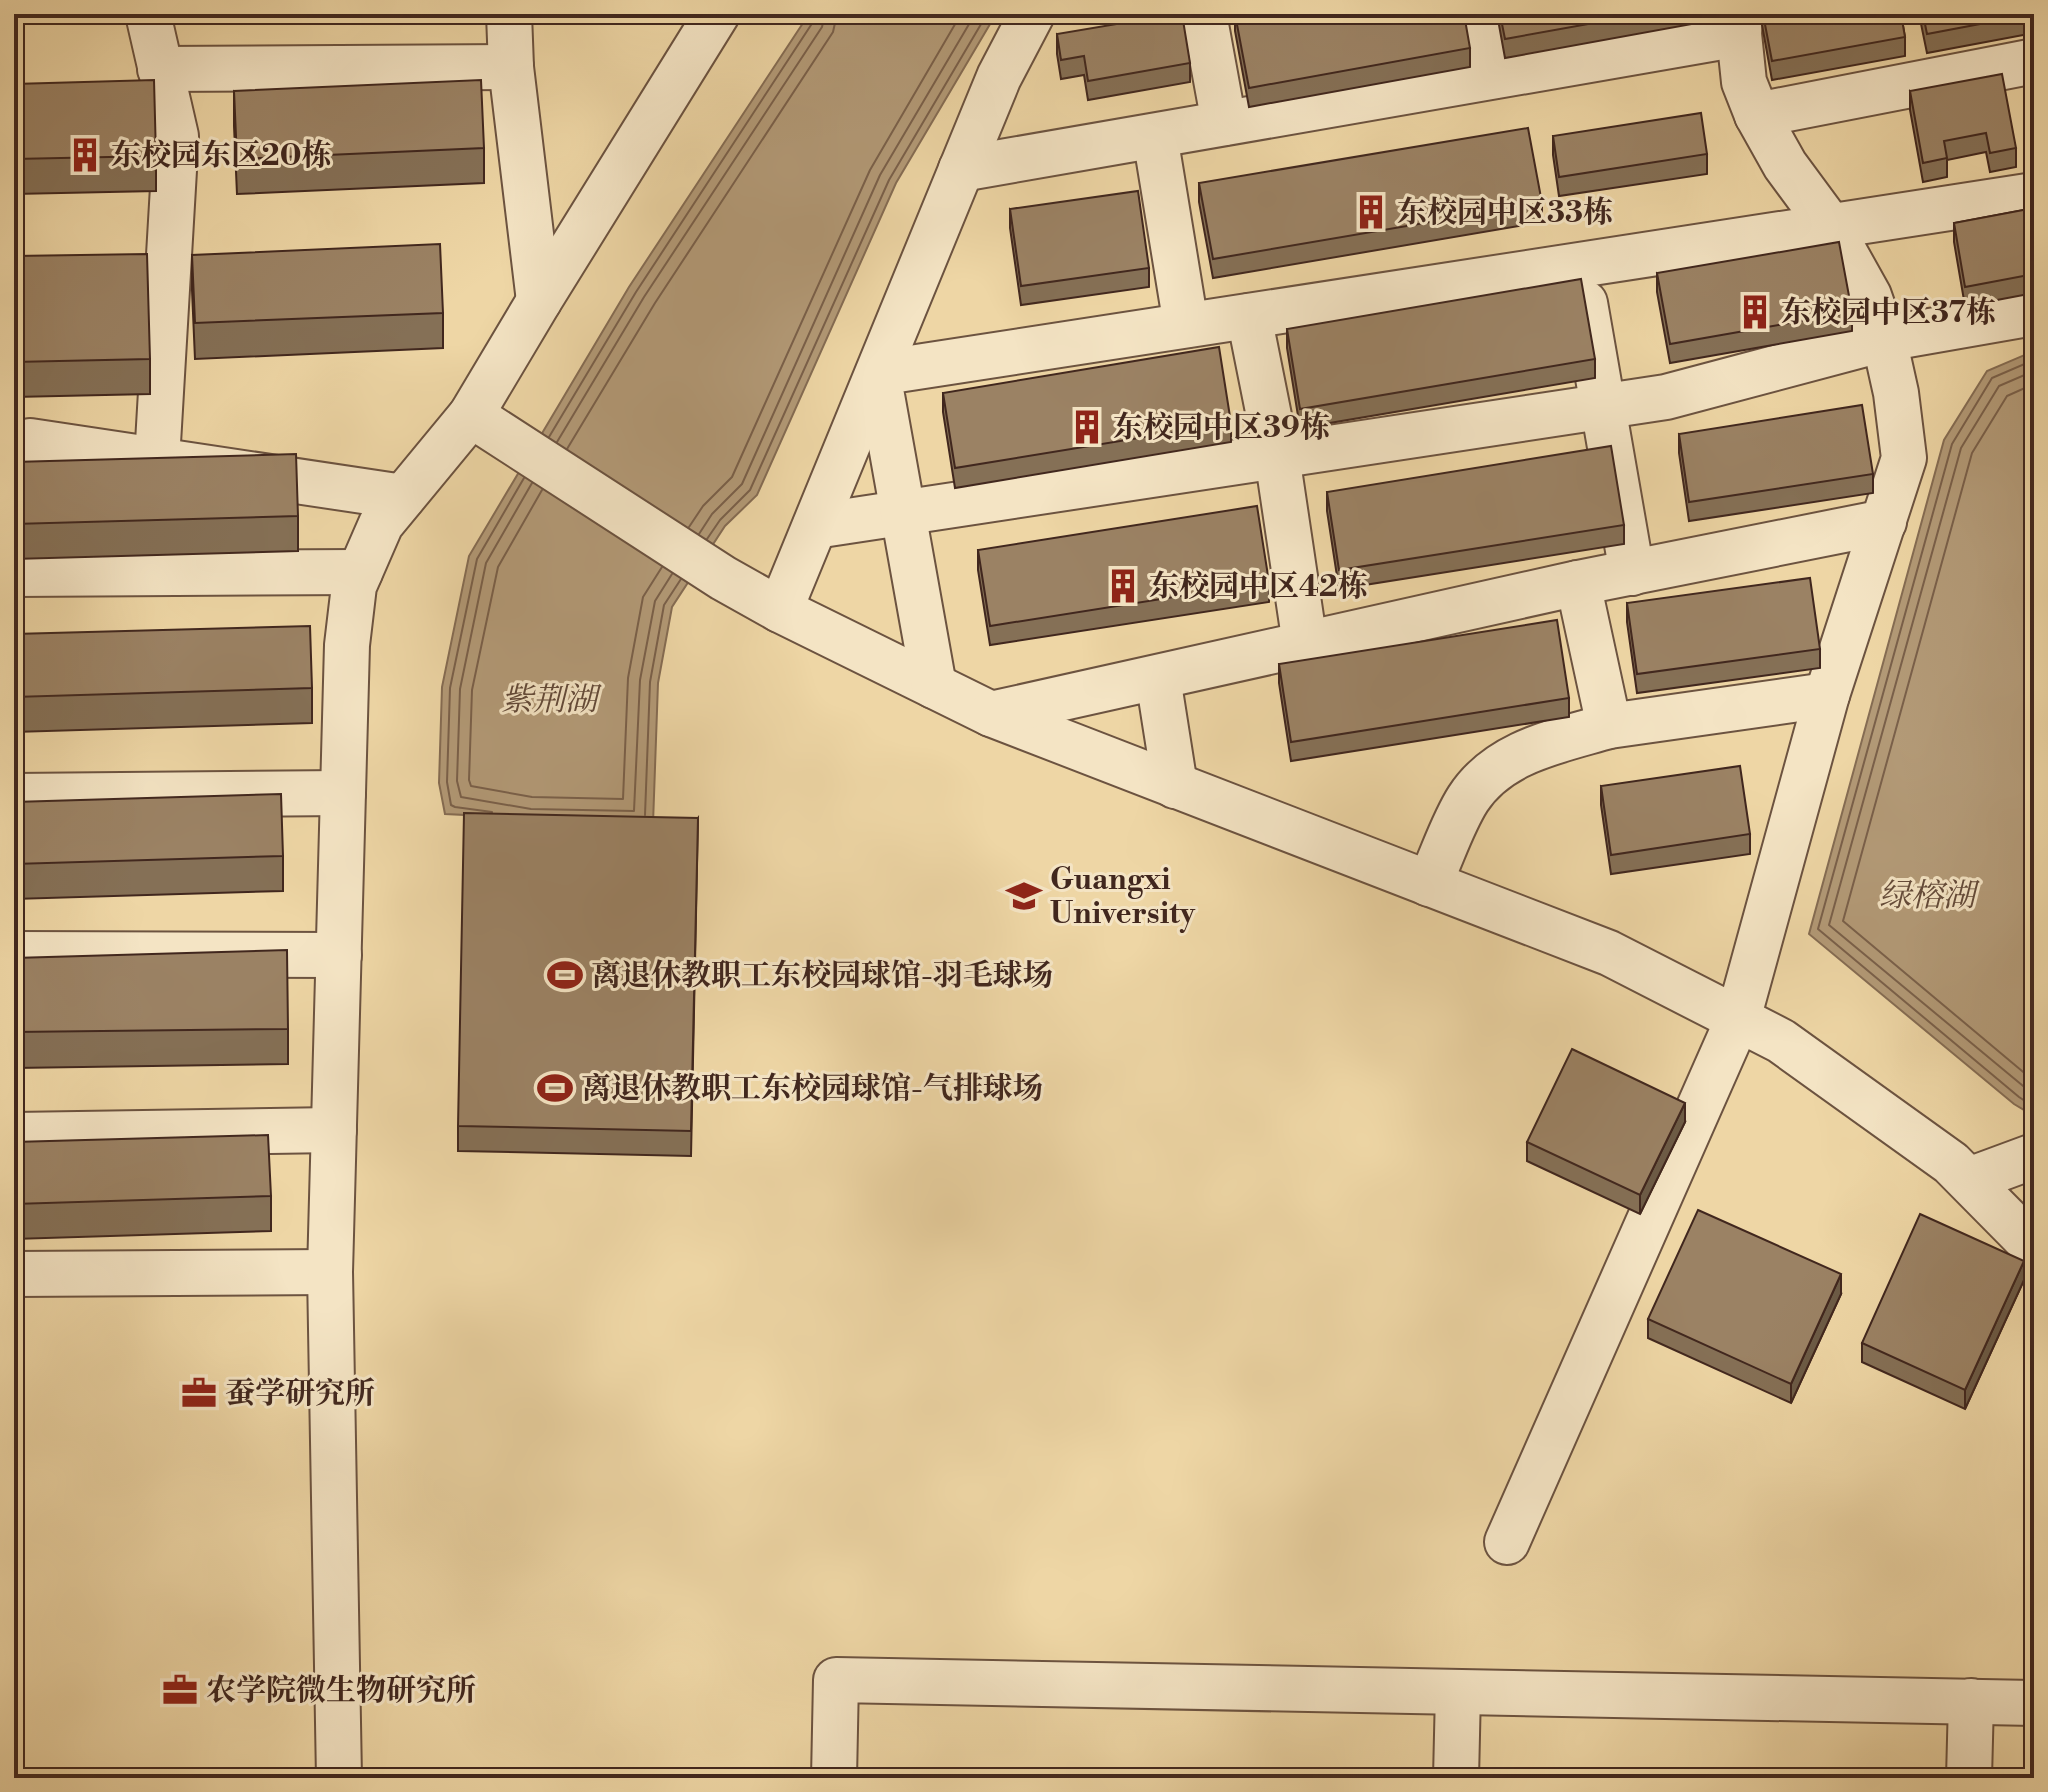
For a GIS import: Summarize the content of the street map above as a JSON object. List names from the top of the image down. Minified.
{"water":["紫荆湖","绿榕湖"],"places":{"building":["东校园东区20栋","东校园中区33栋","东校园中区37栋","东校园中区39栋","东校园中区42栋"],"school or university":["Guangxi University"],"sports":["离退休教职工东校园球馆-羽毛球场","离退休教职工东校园球馆-气排球场"],"office":["蚕学研究所","农学院微生物研究所"]}}
